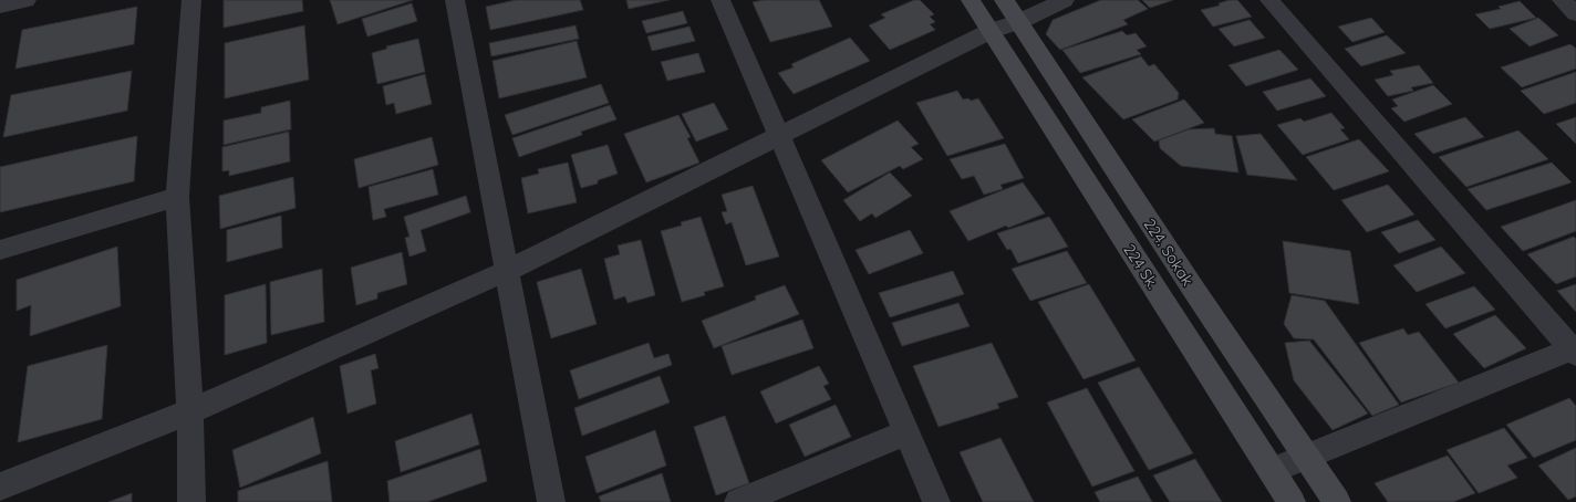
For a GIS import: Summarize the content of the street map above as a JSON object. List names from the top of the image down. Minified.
{"streets":{"street":["224. Sokak","224 Sk."]}}
